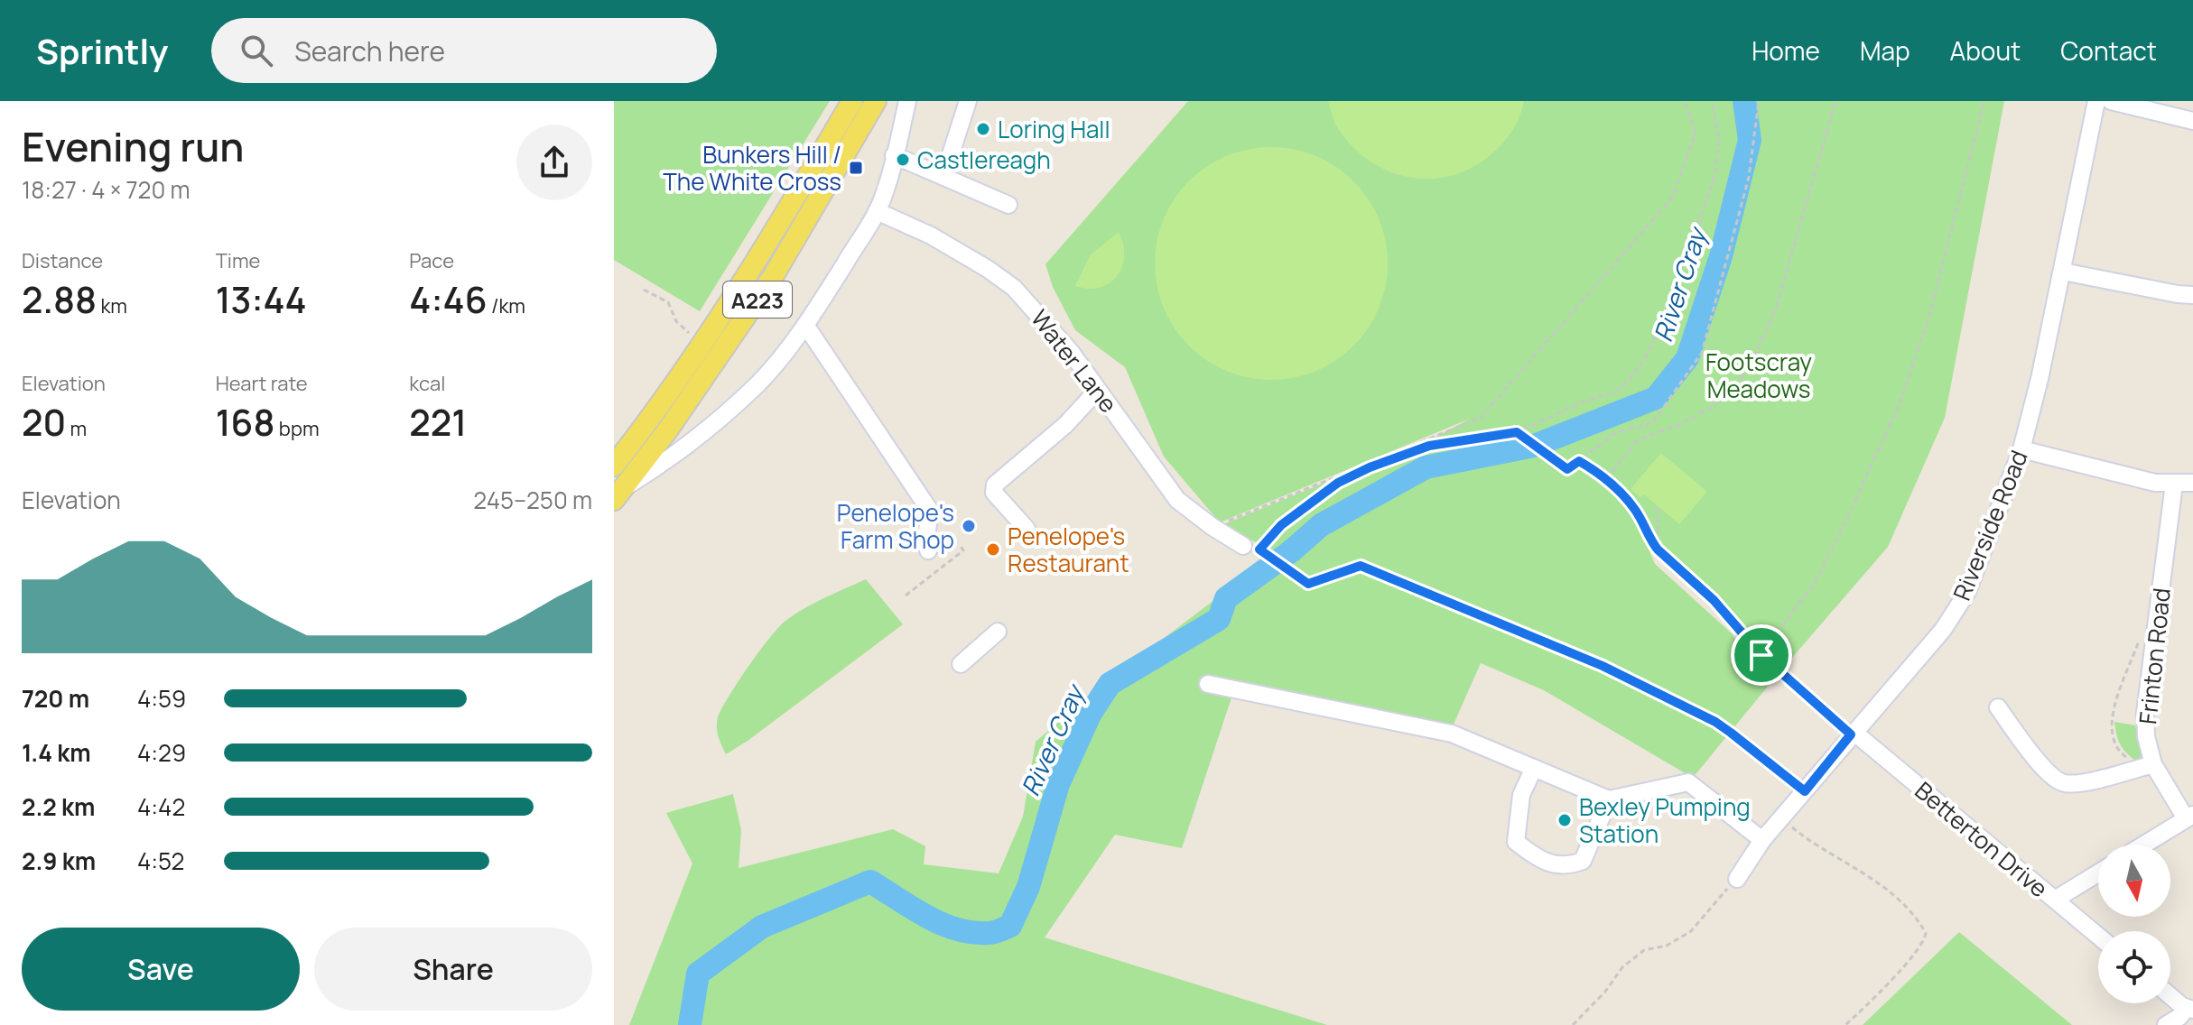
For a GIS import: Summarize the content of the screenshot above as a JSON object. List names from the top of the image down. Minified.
{"streets":{"main road":["A223"],"street":["Water Lane","Riverside Road","Frinton Road","Betterton Drive"]},"crossings":[["Riverside Road","Betterton Drive"]],"water":["River Cray"],"parks":["Footscray Meadows"],"places":{"other":["Loring Hall","Castlereagh","Penelope's Farm Shop","Penelope's Restaurant","Bexley Pumping Station"],"transit":["Bunkers Hill / The White Cross"]},"north":"bottom","page":{"header":"Sprintly","search":"Search here","nav":["Home","Map","About","Contact"],"heading":["Evening run","18:27 · 4 × 720 m"],"stats":[["Distance","2.88 km"],["Time","13:44"],["Pace","4:46 /km"],["Elevation","20 m"],["Heart rate","168 bpm"],["kcal","221"]],"chart":["Elevation","245–250 m"],"list":[{"name":"720 m","note":"4:59"},{"name":"1.4 km","note":"4:29"},{"name":"2.2 km","note":"4:42"},{"name":"2.9 km","note":"4:52"}],"buttons":["Save","Share"]}}
